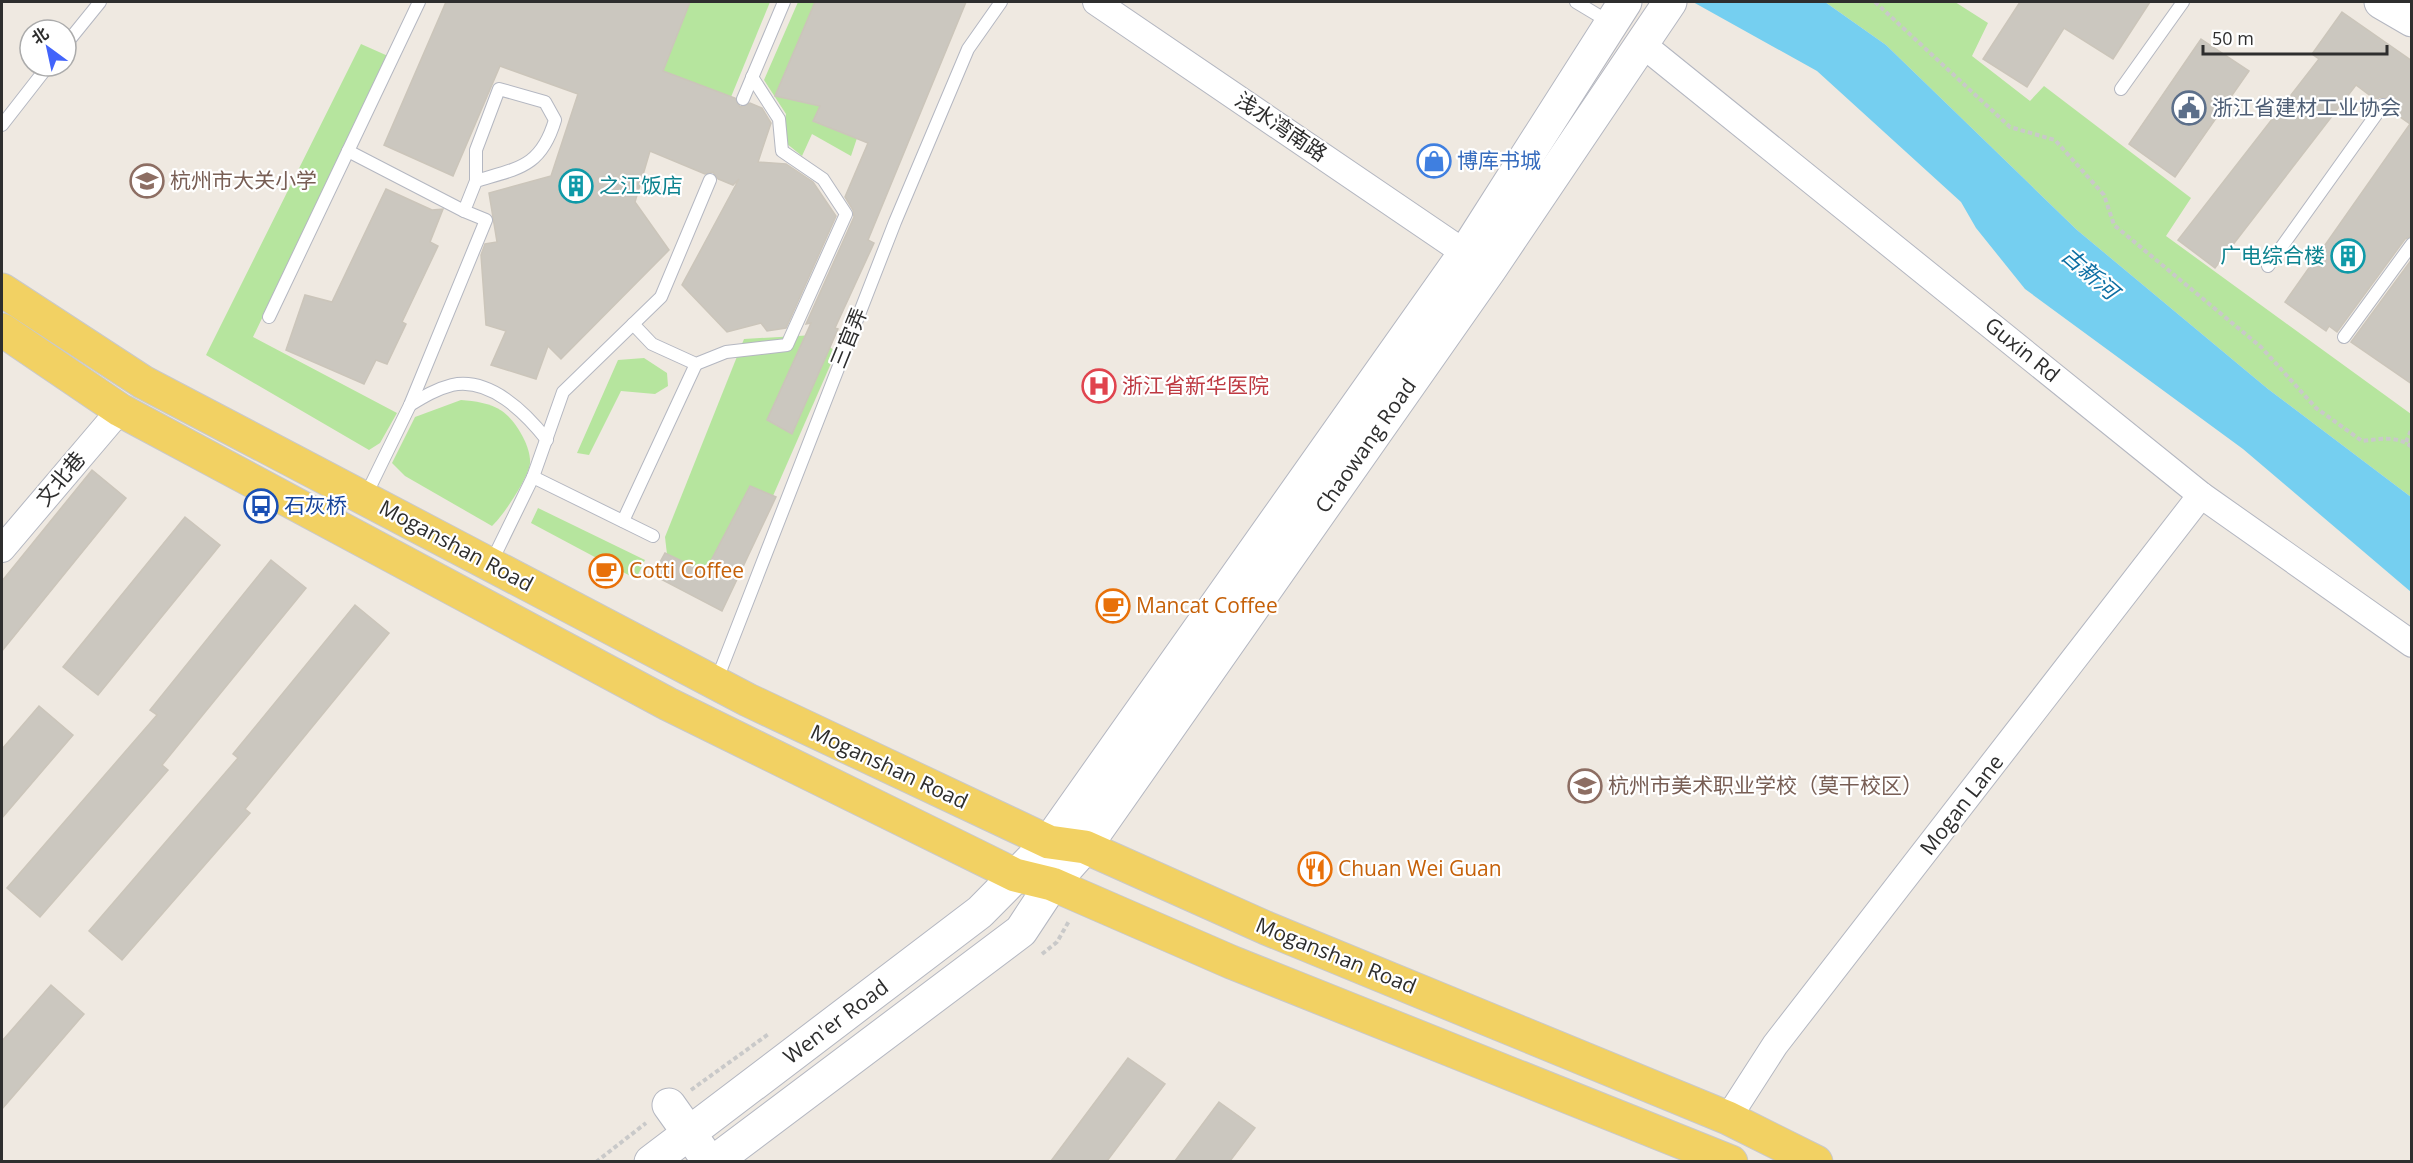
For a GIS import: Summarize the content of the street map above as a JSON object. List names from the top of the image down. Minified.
{"streets":{"main road":["Chaowang Road","Moganshan Road","Wen'er Road"],"street":["浅水湾南路","Guxin Rd","文北巷","Mogan Lane"],"lane":["三官弄"]},"crossings":[["浅水湾南路","Chaowang Road"],["三官弄","Moganshan Road"],["Guxin Rd","Chaowang Road"],["Guxin Rd","Mogan Lane"],["Chaowang Road","Moganshan Road"],["Chaowang Road","Wen'er Road"],["文北巷","Moganshan Road"],["Moganshan Road","Mogan Lane"],["Moganshan Road","Wen'er Road"]],"water":["古新河"],"places":{"public building":["浙江省建材工业协会"],"shop":["博库书城"],"school or university":["杭州市大关小学","杭州市美术职业学校（莫干校区）"],"building":["之江饭店","广电综合楼"],"hospital":["浙江省新华医院"],"bus stop":["石灰桥"],"cafe":["Cotti Coffee","Mancat Coffee"],"restaurant":["Chuan Wei Guan"]},"scale_bar":"50 m","north":"top left"}
